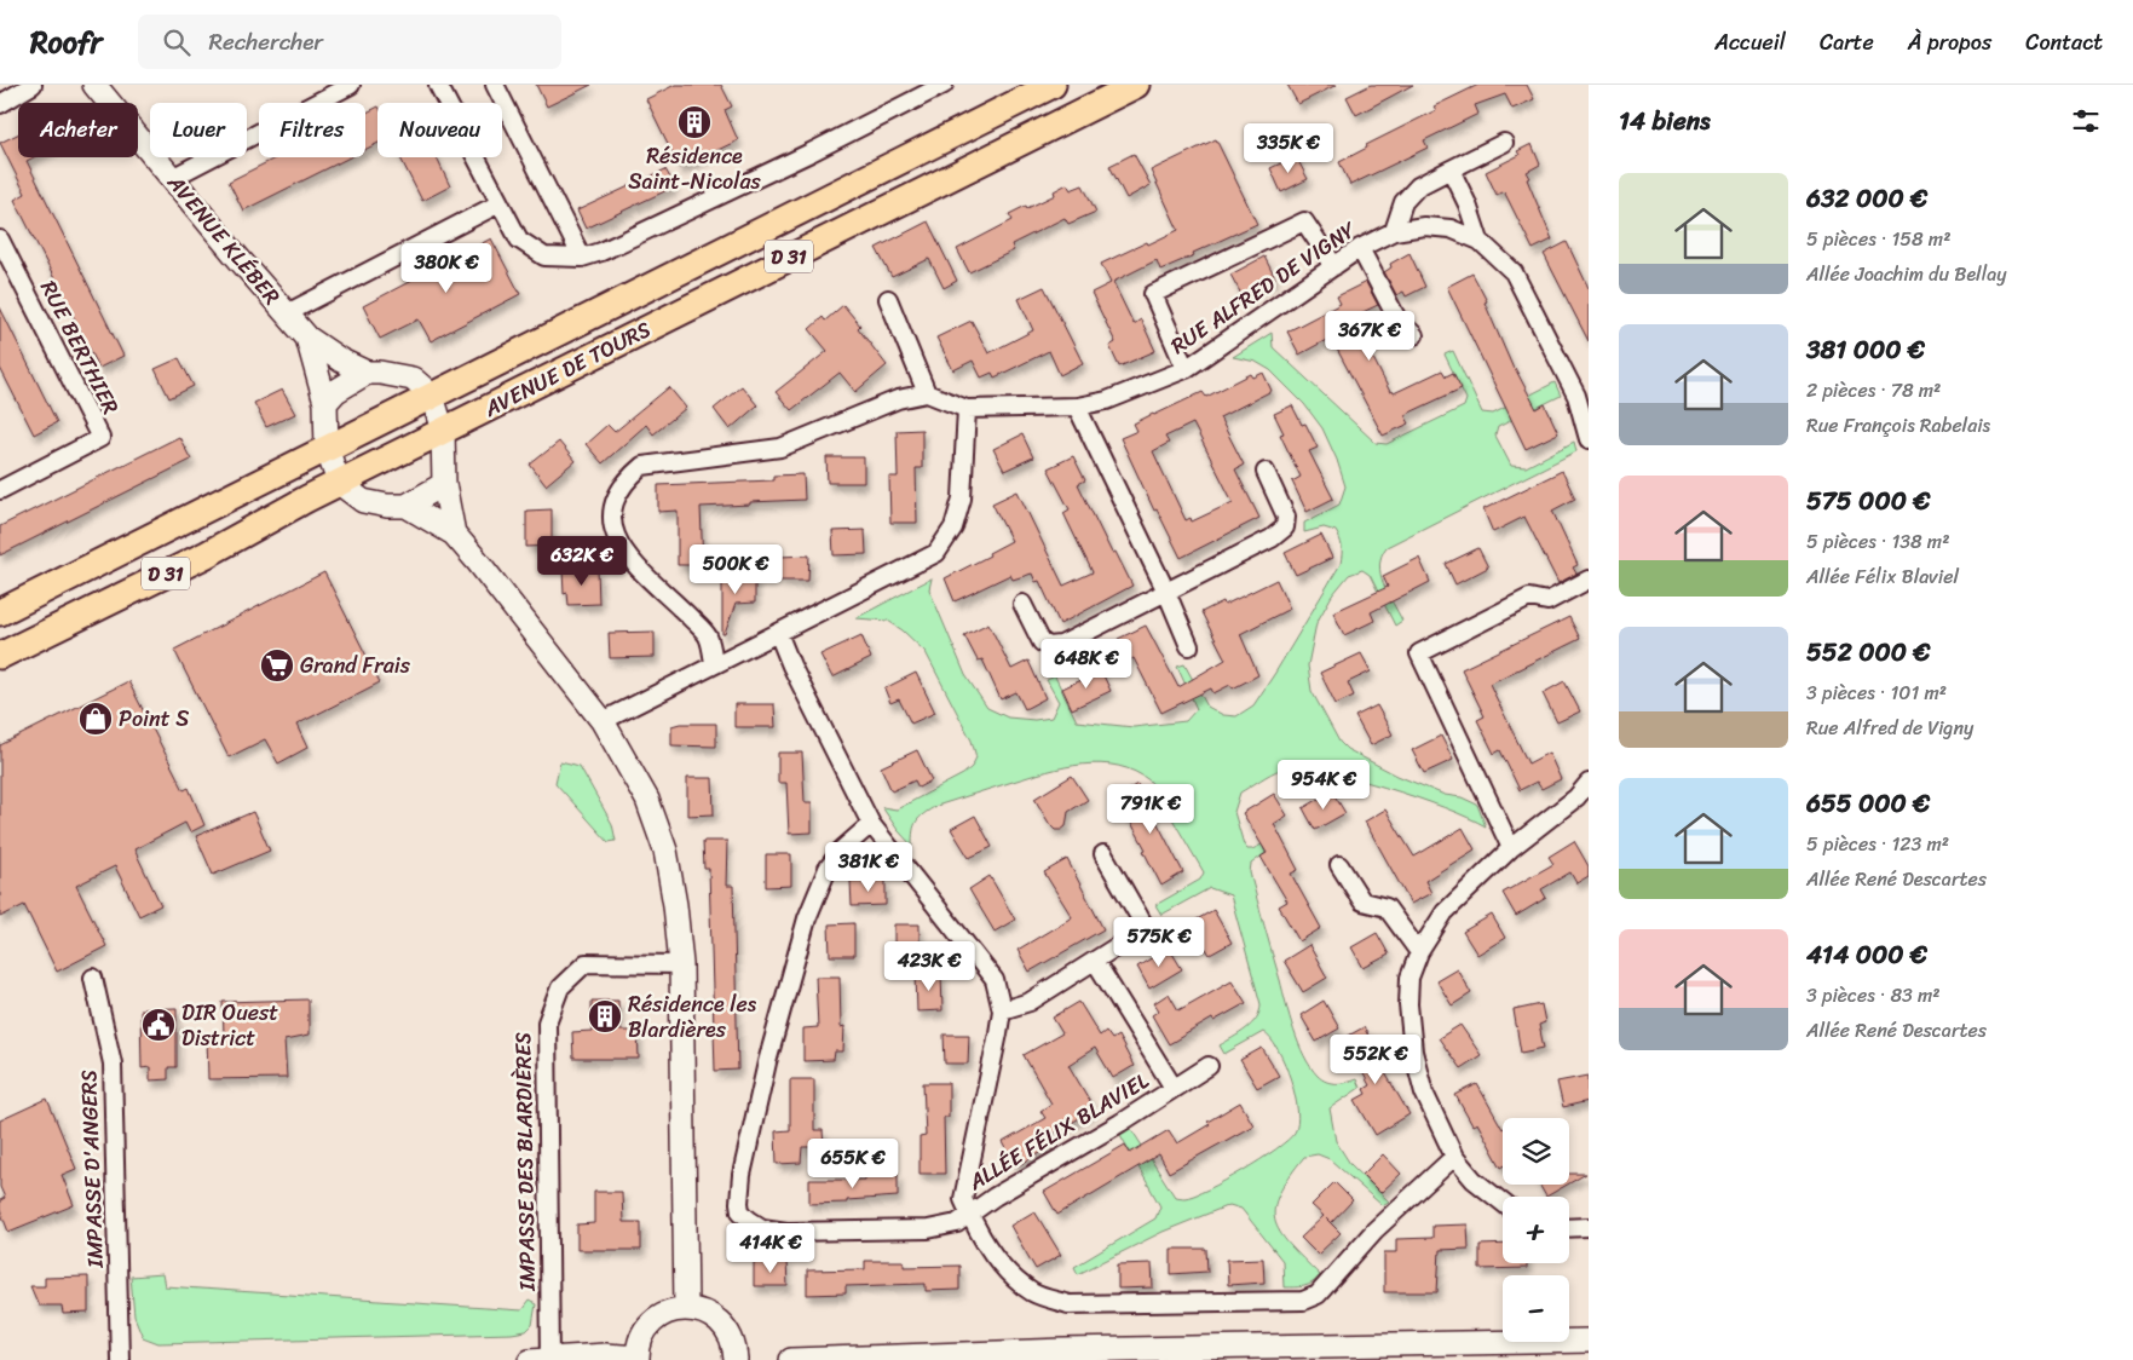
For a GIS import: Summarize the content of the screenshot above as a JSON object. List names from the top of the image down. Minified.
{"streets":{"main road":["D 31","AVENUE DE TOURS"],"street":["AVENUE KLÉBER","RUE ALFRED DE VIGNY","RUE BERTHIER","ALLÉE FÉLIX BLAVIEL","IMPASSE DES BLARDIÈRES","IMPASSE D'ANGERS"]},"places":{"building":["Résidence Saint-Nicolas","Résidence les Blardières"],"supermarket":["Grand Frais"],"shop":["Point S"],"public building":["DIR Ouest District"]},"page":{"header":"Roofr","search":"Rechercher","nav":["Accueil","Carte","À propos","Contact"],"heading":"14 biens","chip":["Acheter","Louer","Filtres","Nouveau"],"price":["335K €","380K €","367K €","632K €","500K €","648K €","954K €","791K €","381K €","575K €","423K €","552K €","655K €","414K €"],"list":[{"name":"632 000 €","note":"5 pièces · 158 m² · Allée Joachim du Bellay"},{"name":"381 000 €","note":"2 pièces · 78 m² · Rue François Rabelais"},{"name":"575 000 €","note":"5 pièces · 138 m² · Allée Félix Blaviel"},{"name":"552 000 €","note":"3 pièces · 101 m² · Rue Alfred de Vigny"},{"name":"655 000 €","note":"5 pièces · 123 m² · Allée René Descartes"},{"name":"414 000 €","note":"3 pièces · 83 m² · Allée René Descartes"}],"map_buttons":["+","−"]}}
